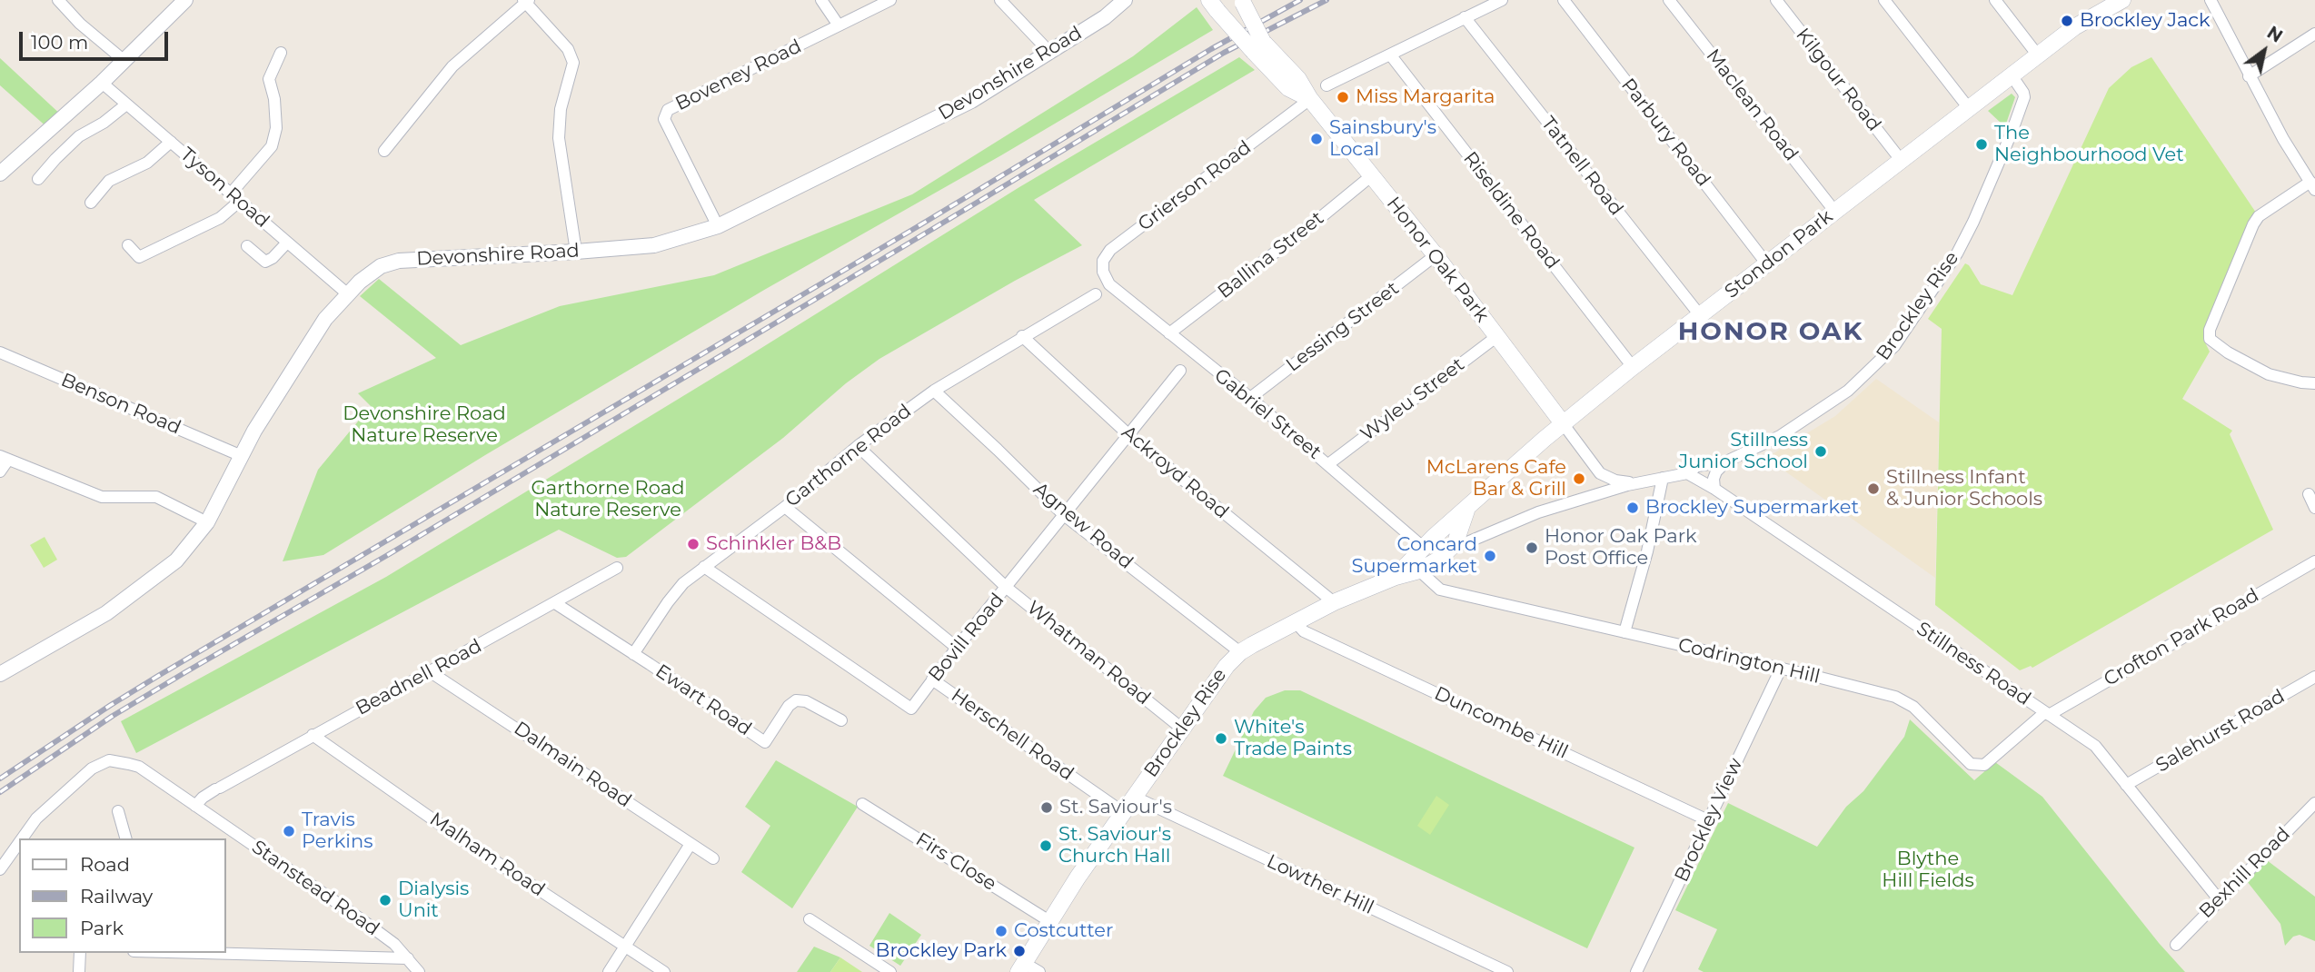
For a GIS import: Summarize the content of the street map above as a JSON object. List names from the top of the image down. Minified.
{"streets":{"main road":["Stondon Park","Honor Oak Park","Brockley Rise"],"street":["Devonshire Road","Boveney Road","Kilgour Road","Maclean Road","Parbury Road","Tatnell Road","Grierson Road","Tyson Road","Riseldine Road","Ballina Street","Lessing Street","Wyleu Street","Benson Road","Gabriel Street","Garthorne Road","Ackroyd Road","Agnew Road","Bovill Road","Crofton Park Road","Whatman Road","Codrington Hill","Stillness Road","Beadnell Road","Ewart Road","Duncombe Hill","Salehurst Road","Herschell Road","Dalmain Road","Brockley View","Malham Road","Firs Close","Bexhill Road","Lowther Hill","Stanstead Road"]},"crossings":[["Devonshire Road","Boveney Road"],["Devonshire Road","Tyson Road"],["Devonshire Road","Benson Road"],["Kilgour Road","Stondon Park"],["Maclean Road","Stondon Park"],["Parbury Road","Stondon Park"],["Tatnell Road","Stondon Park"],["Grierson Road","Honor Oak Park"],["Grierson Road","Gabriel Street"],["Riseldine Road","Stondon Park"],["Stondon Park","Honor Oak Park"],["Stondon Park","Brockley Rise"],["Stondon Park","Gabriel Street"],["Stondon Park","Codrington Hill"],["Ballina Street","Honor Oak Park"],["Ballina Street","Gabriel Street"],["Honor Oak Park","Lessing Street"],["Honor Oak Park","Wyleu Street"],["Brockley Rise","Ackroyd Road"],["Brockley Rise","Agnew Road"],["Brockley Rise","Whatman Road"],["Brockley Rise","Stillness Road"],["Brockley Rise","Duncombe Hill"],["Brockley Rise","Herschell Road"],["Brockley Rise","Firs Close"],["Brockley Rise","Lowther Hill"],["Lessing Street","Gabriel Street"],["Wyleu Street","Gabriel Street"],["Garthorne Road","Ackroyd Road"],["Garthorne Road","Agnew Road"],["Garthorne Road","Bovill Road"],["Garthorne Road","Whatman Road"],["Garthorne Road","Ewart Road"],["Ackroyd Road","Bovill Road"],["Agnew Road","Bovill Road"],["Bovill Road","Whatman Road"],["Bovill Road","Herschell Road"],["Crofton Park Road","Codrington Hill"],["Crofton Park Road","Stillness Road"],["Codrington Hill","Stillness Road"],["Codrington Hill","Brockley View"],["Stillness Road","Salehurst Road"],["Stillness Road","Bexhill Road"],["Beadnell Road","Ewart Road"],["Beadnell Road","Dalmain Road"],["Beadnell Road","Malham Road"],["Beadnell Road","Stanstead Road"],["Duncombe Hill","Brockley View"]],"districts":["HONOR OAK"],"parks":["Devonshire Road Nature Reserve","Garthorne Road Nature Reserve","Blythe Hill Fields"],"places":["Brockley Jack","Miss Margarita","Sainsbury's Local","The Neighbourhood Vet","Stillness Junior School","McLarens Cafe Bar & Grill","Stillness Infant & Junior Schools","Brockley Supermarket","Schinkler B&B","Honor Oak Park Post Office","Concard Supermarket","White's Trade Paints","St. Saviour's","Travis Perkins","St. Saviour's Church Hall","Dialysis Unit","Costcutter","Brockley Park"],"legend":["Road","Railway","Park"],"scale_bar":"100 m","north":"top right"}
